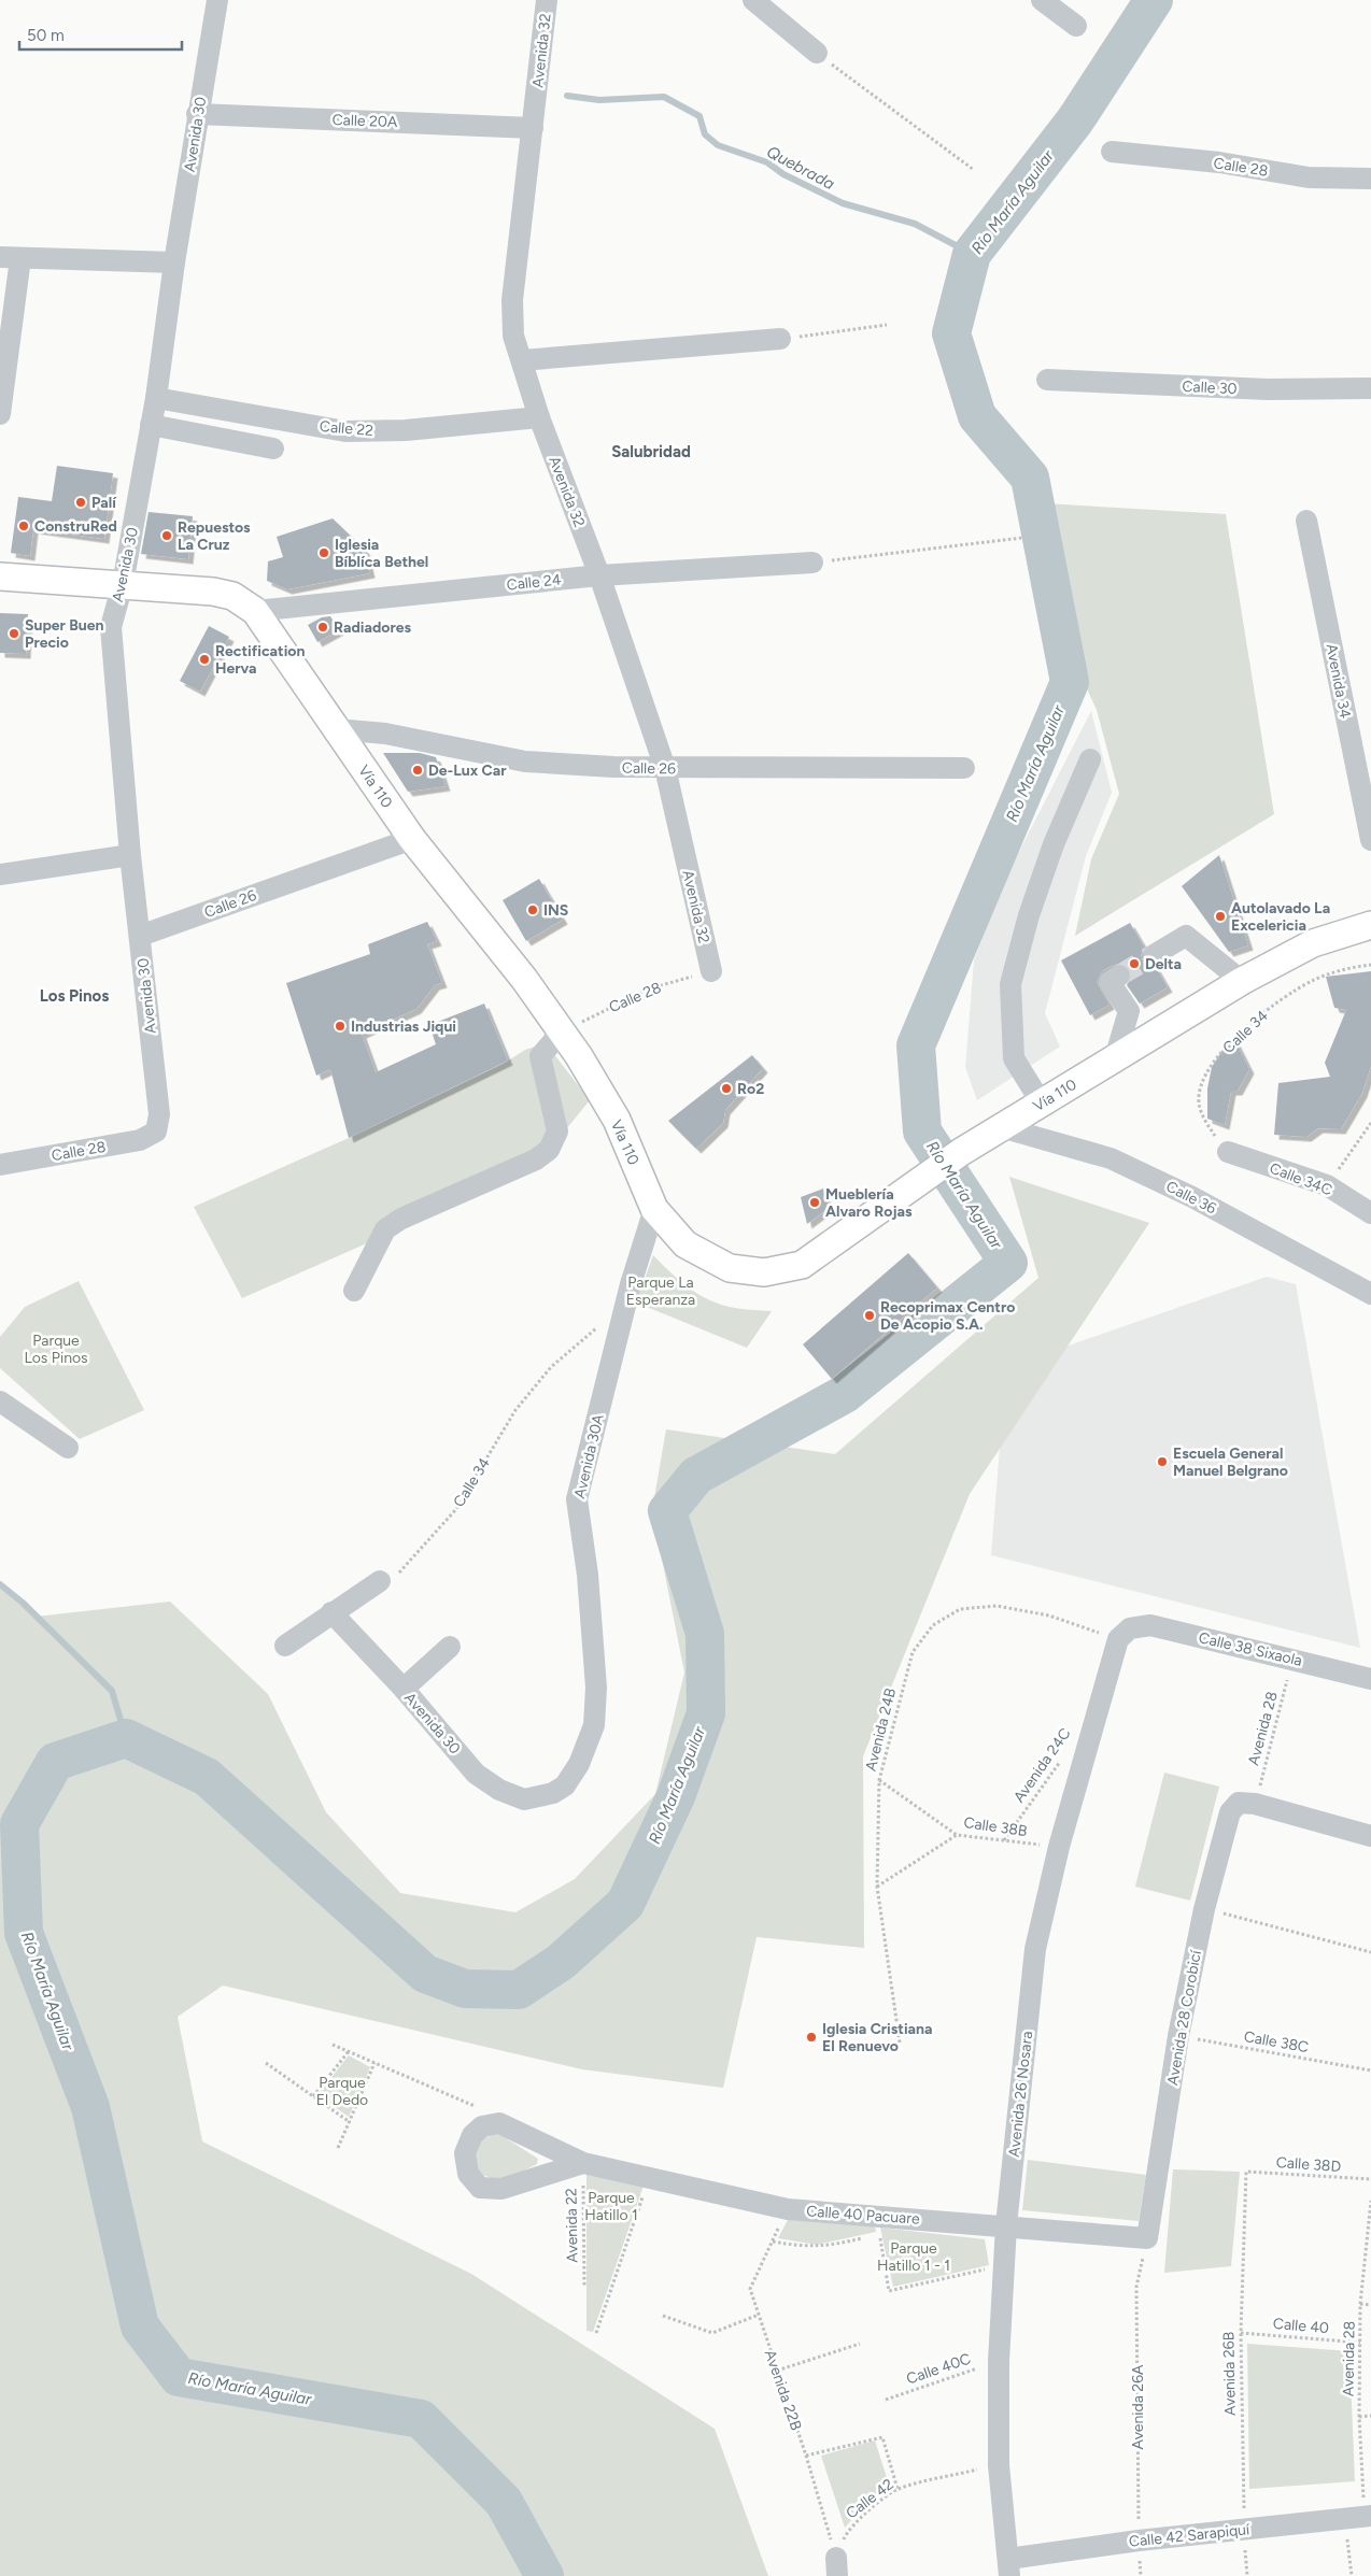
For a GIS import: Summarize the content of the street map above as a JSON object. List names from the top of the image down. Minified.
{"streets":{"main road":["Vía 110"],"street":["Avenida 32","Calle 20A","Avenida 30","Calle 28","Calle 30","Calle 22","Calle 24","Avenida 34","Calle 26","Calle 34C","Calle 36","Avenida 30A","Calle 38 Sixaola","Avenida 28 Corobicí","Avenida 26 Nosara","Calle 40 Pacuare","Calle 42 Sarapiquí"],"path":["Calle 34","Avenida 28","Avenida 24B","Avenida 24C","Calle 38B","Calle 38C","Calle 38D","Avenida 22","Calle 40","Calle 40C","Avenida 26B","Avenida 22B","Avenida 26A","Calle 42"]},"crossings":[["Avenida 32","Calle 20A"],["Avenida 32","Calle 28"],["Avenida 32","Calle 22"],["Avenida 32","Calle 24"],["Avenida 32","Calle 26"],["Calle 20A","Avenida 30"],["Avenida 30","Calle 28"],["Avenida 30","Calle 22"],["Avenida 30","Calle 26"],["Avenida 30","Vía 110"],["Avenida 30","Avenida 30A"],["Calle 28","Vía 110"],["Calle 24","Vía 110"],["Calle 26","Vía 110"],["Vía 110","Calle 36"],["Vía 110","Avenida 30A"],["Calle 34","Calle 34C"],["Calle 38 Sixaola","Avenida 28"],["Calle 38 Sixaola","Avenida 24B"],["Calle 38 Sixaola","Avenida 26 Nosara"],["Avenida 28","Avenida 28 Corobicí"],["Avenida 28","Calle 40"],["Avenida 28","Calle 42 Sarapiquí"],["Avenida 24B","Calle 38B"],["Avenida 24B","Avenida 26 Nosara"],["Avenida 24C","Calle 38B"],["Calle 38B","Avenida 26 Nosara"],["Avenida 28 Corobicí","Calle 38C"],["Avenida 28 Corobicí","Calle 40 Pacuare"],["Avenida 28 Corobicí","Avenida 26A"],["Avenida 26 Nosara","Calle 40 Pacuare"],["Avenida 26 Nosara","Calle 40C"],["Avenida 26 Nosara","Calle 42"],["Avenida 26 Nosara","Calle 42 Sarapiquí"],["Calle 38D","Avenida 26B"],["Calle 40 Pacuare","Avenida 22"],["Calle 40 Pacuare","Avenida 22B"],["Calle 40 Pacuare","Avenida 26A"],["Calle 40","Avenida 26B"],["Avenida 26B","Calle 42 Sarapiquí"],["Avenida 22B","Calle 42"],["Avenida 26A","Calle 42 Sarapiquí"]],"districts":["Salubridad","Los Pinos"],"water":["Quebrada","Río María Aguilar"],"parks":["Parque La Esperanza","Parque Los Pinos","Parque El Dedo","Parque Hatillo 1","Parque Hatillo 1 - 1"],"places":["Palí","ConstruRed","Repuestos La Cruz","Iglesia Bíblíca Bethel","Radiadores","Super Buen Precio","Rectification Herva","De-Lux Car","INS","Autolavado La Excelericia","Delta","Industrias Jiqui","Ro2","Mueblería Alvaro Rojas","Recoprimax Centro De Acopio S.A.","Escuela General Manuel Belgrano","Iglesia Cristiana El Renuevo"],"scale_bar":"50 m"}
